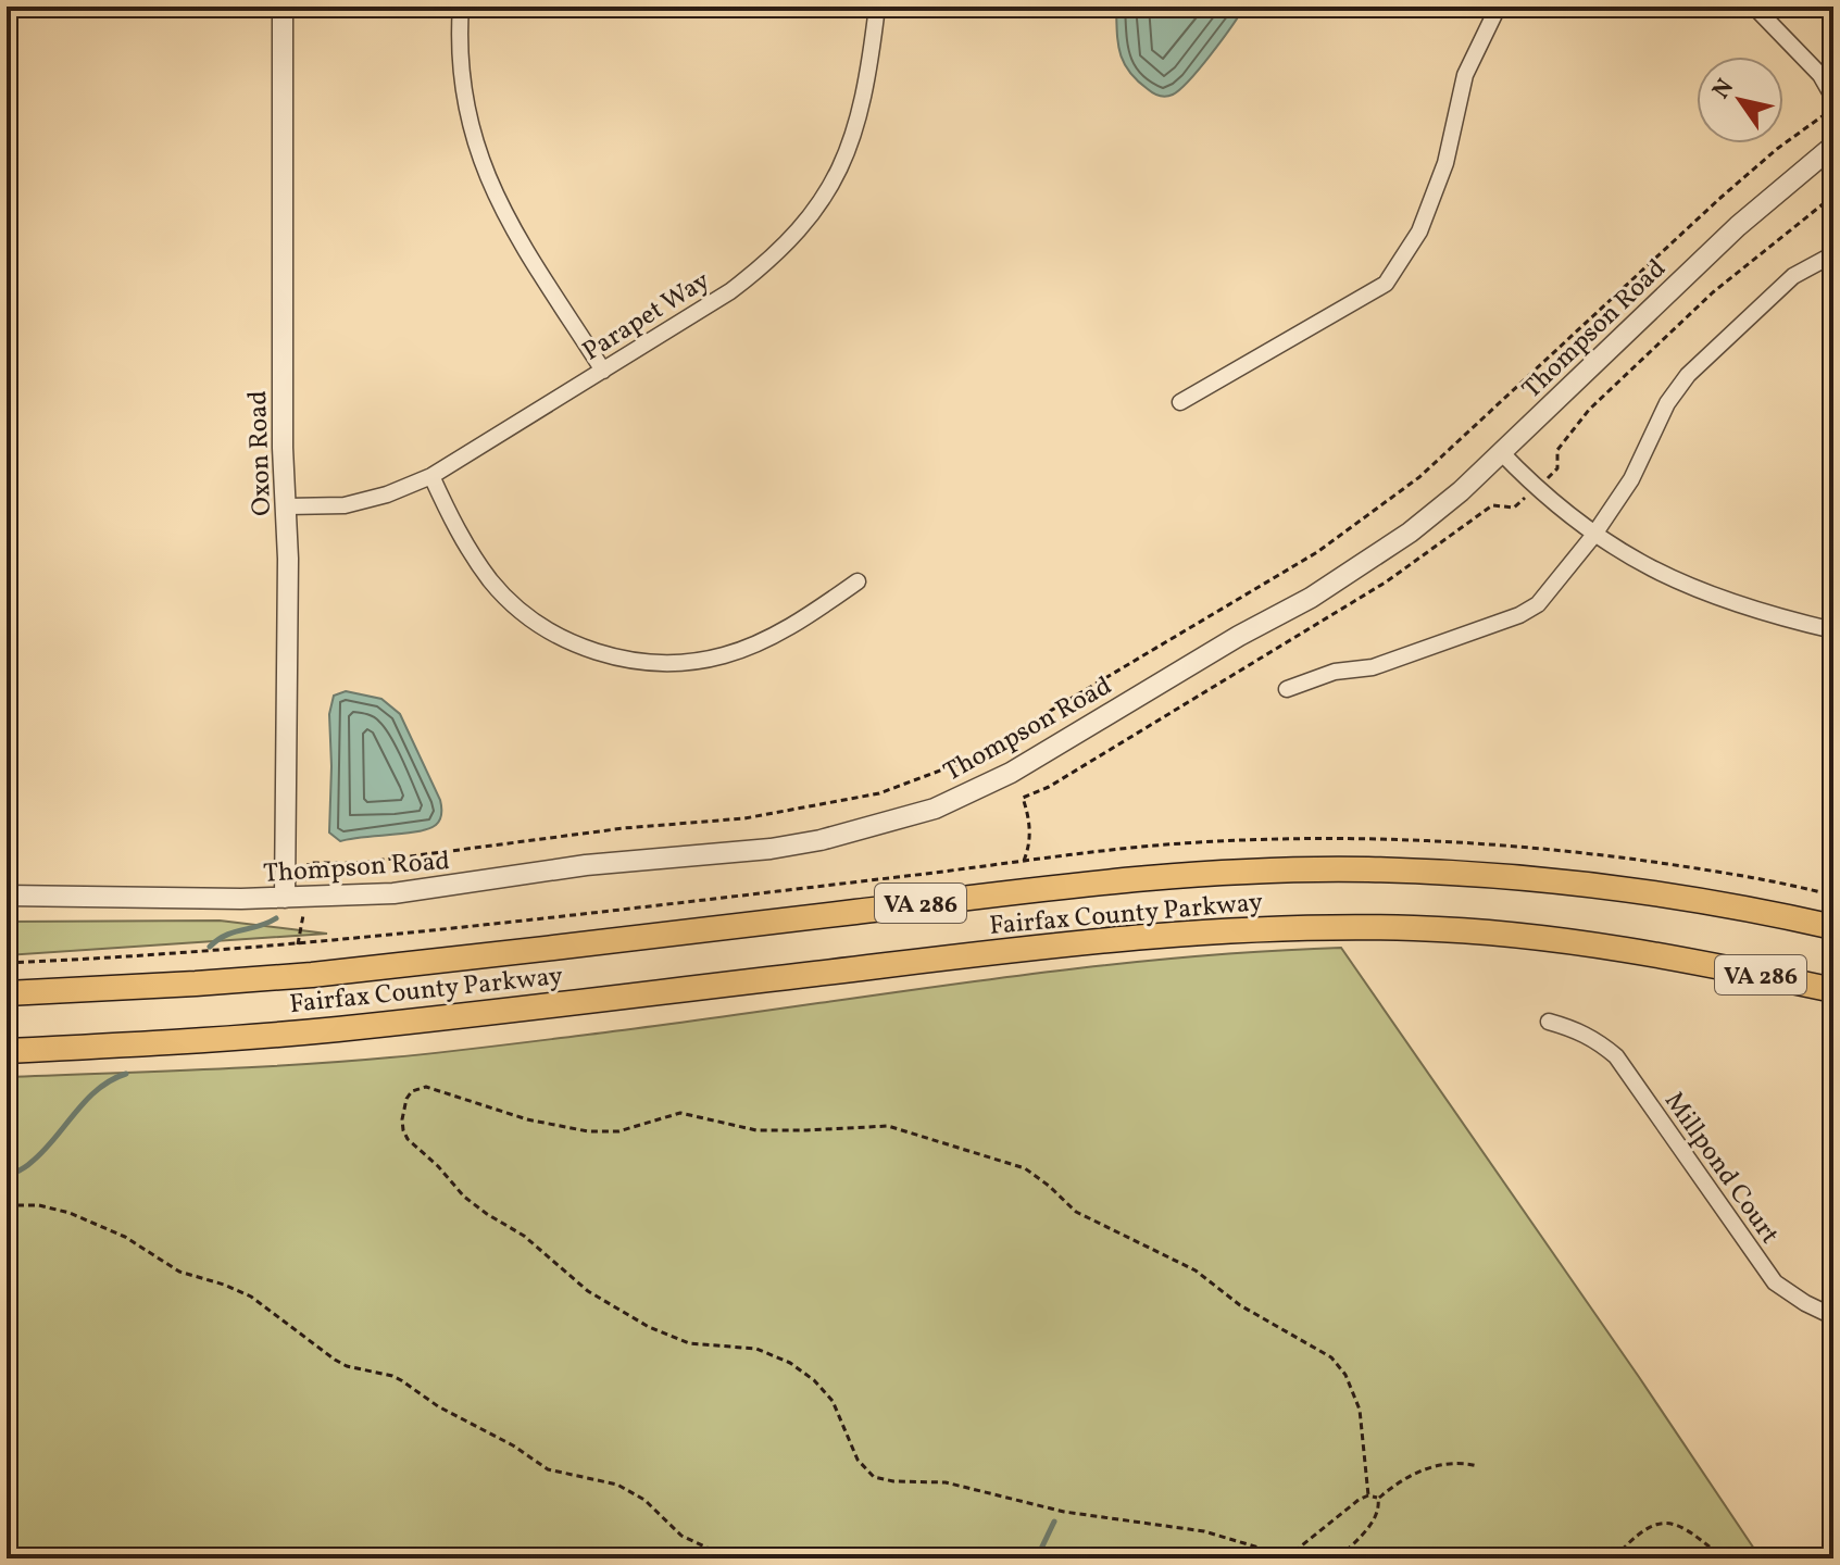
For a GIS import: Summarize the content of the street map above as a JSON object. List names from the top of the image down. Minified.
{"streets":{"highway":["VA 286","Fairfax County Parkway"],"street":["Parapet Way","Thompson Road","Oxon Road","Millpond Court"]},"crossings":[["Parapet Way","Oxon Road"],["Thompson Road","Oxon Road"]],"north":"top left"}
